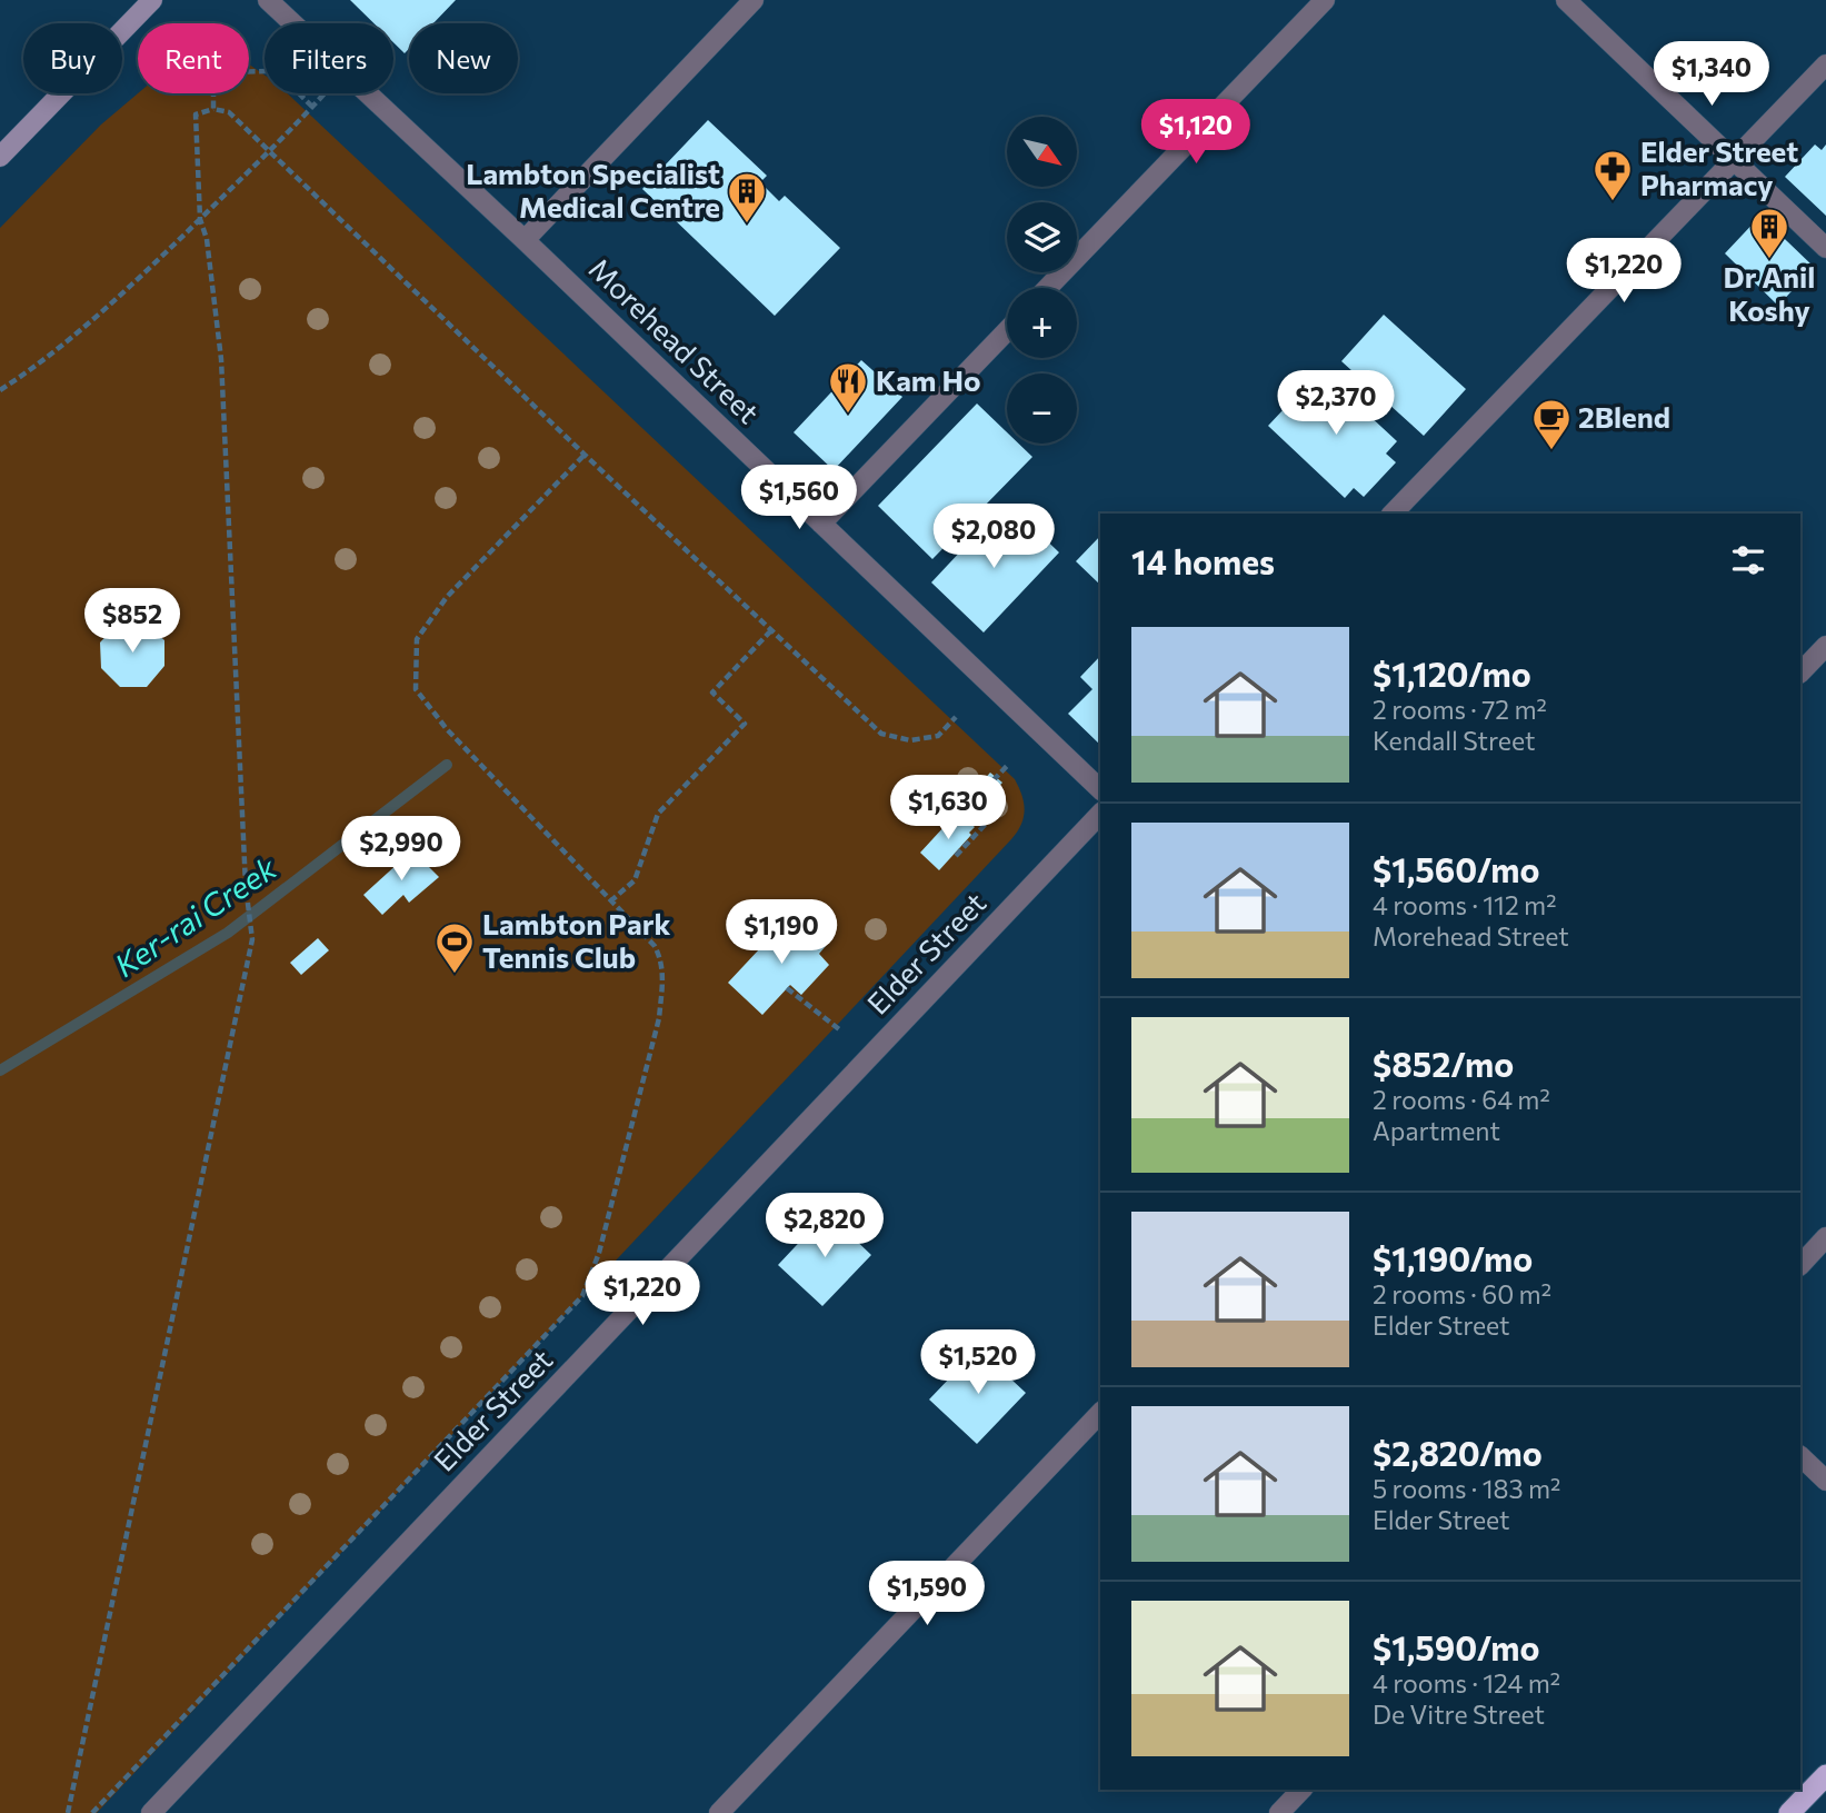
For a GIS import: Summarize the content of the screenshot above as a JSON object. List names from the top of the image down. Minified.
{"streets":{"street":["Morehead Street","Elder Street"]},"water":["Ker-rai Creek"],"places":{"pharmacy":["Elder Street Pharmacy"],"building":["Lambton Specialist Medical Centre","Dr Anil Koshy"],"restaurant":["Kam Ho"],"cafe":["2Blend"],"sports":["Lambton Park Tennis Club"]},"north":"bottom right","page":{"chip":["Buy","Rent","Filters","New"],"price":["$1,340","$1,120","$1,220","$2,370","$1,560","$2,080","$852","$1,630","$2,990","$1,190","$2,820","$1,220","$1,520","$1,590"],"map_buttons":["+","−"],"heading":"14 homes","list":[{"name":"$1,120/mo","note":"2 rooms · 72 m² · Kendall Street"},{"name":"$1,560/mo","note":"4 rooms · 112 m² · Morehead Street"},{"name":"$852/mo","note":"2 rooms · 64 m² · Apartment"},{"name":"$1,190/mo","note":"2 rooms · 60 m² · Elder Street"},{"name":"$2,820/mo","note":"5 rooms · 183 m² · Elder Street"},{"name":"$1,590/mo","note":"4 rooms · 124 m² · De Vitre Street"}]}}
